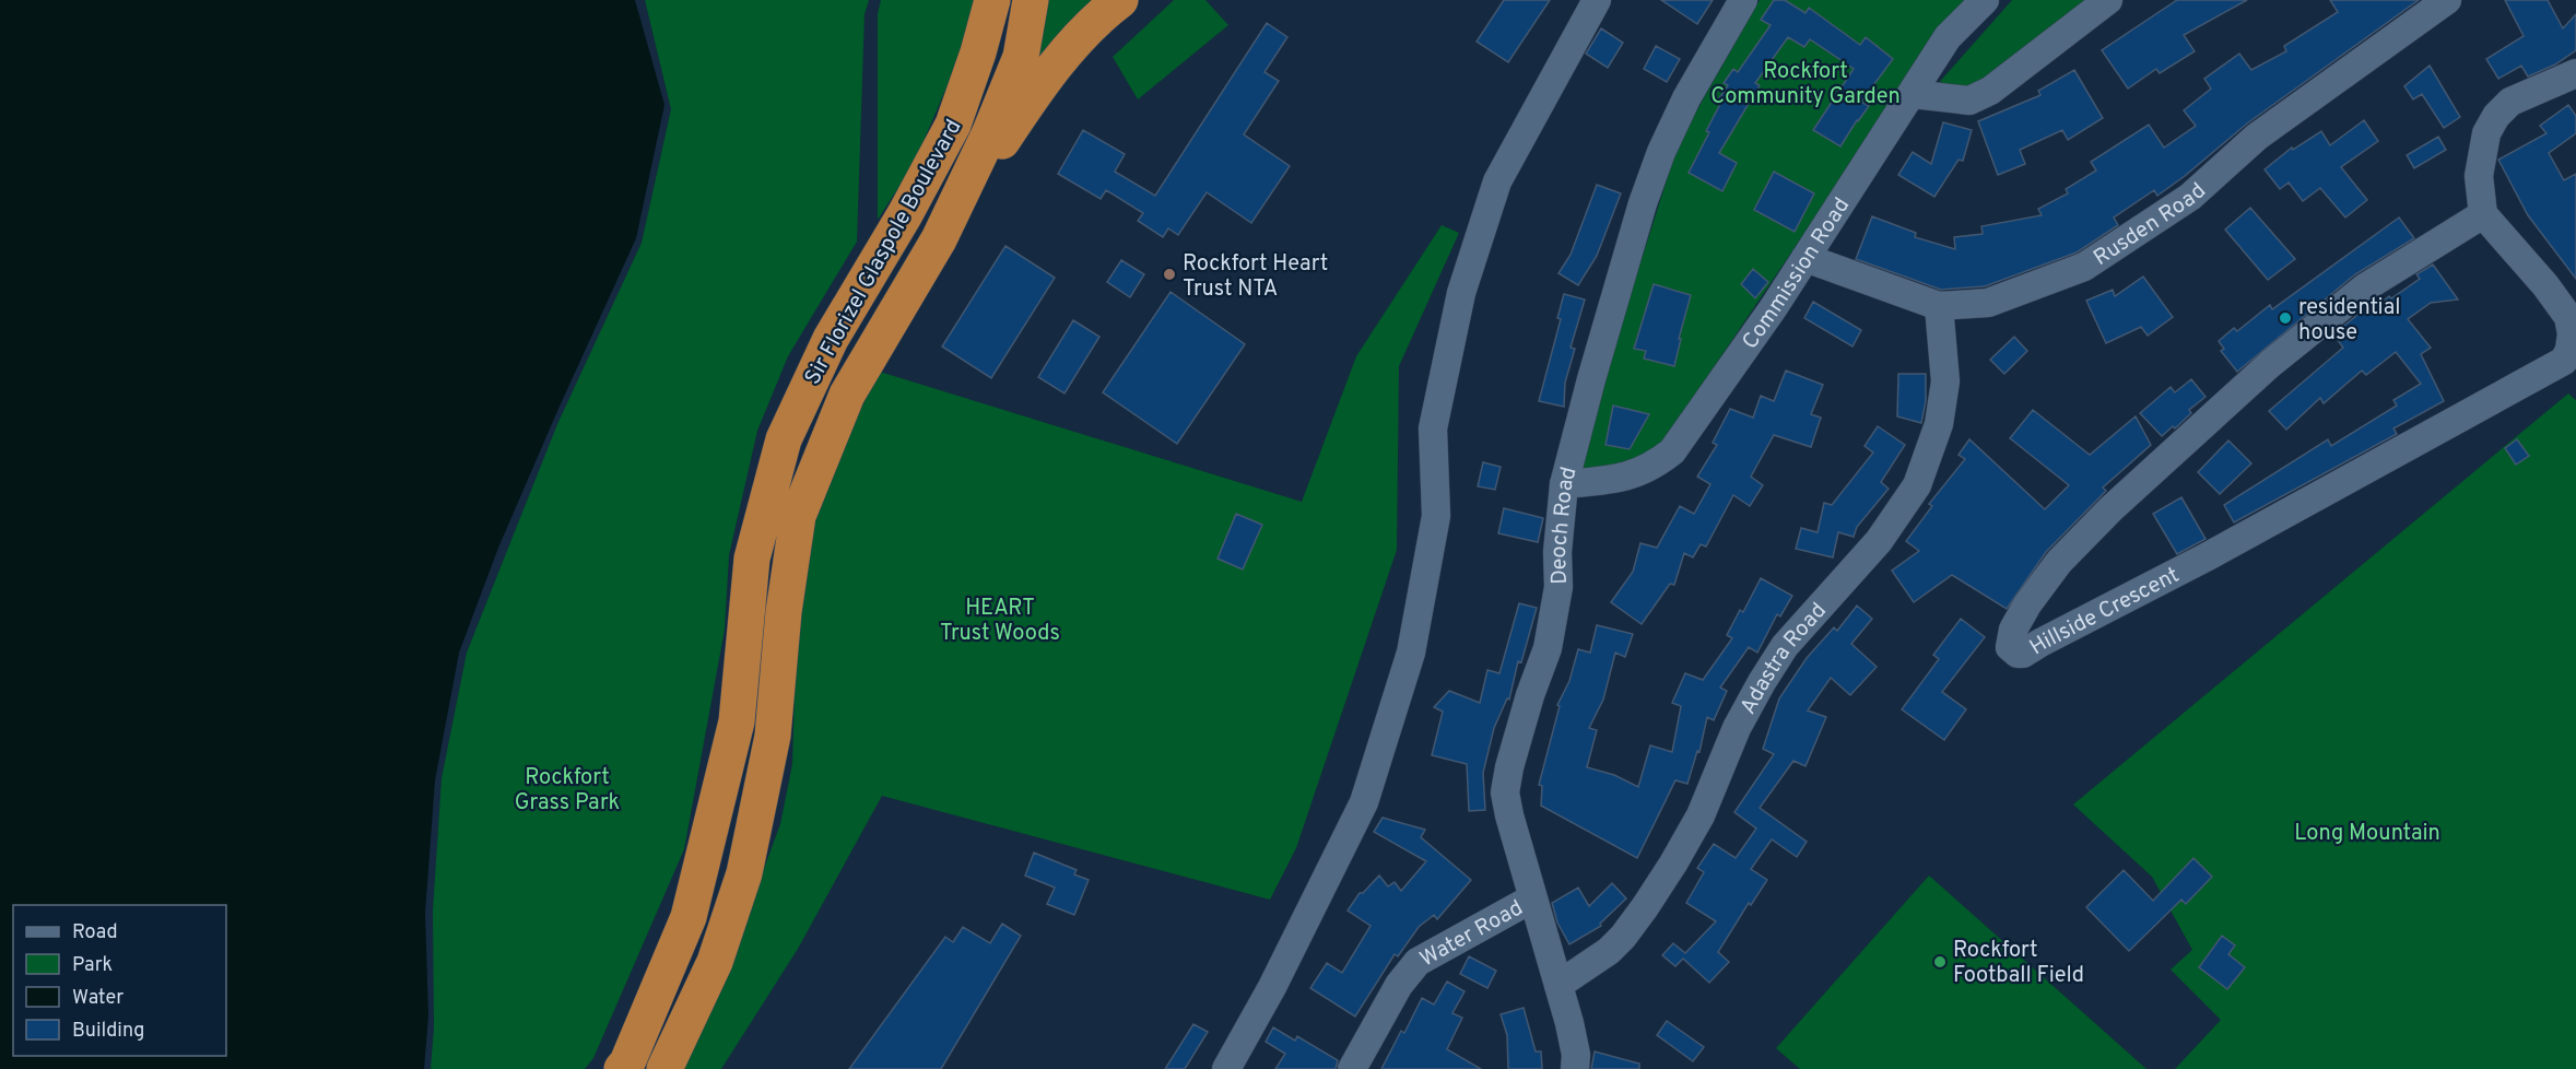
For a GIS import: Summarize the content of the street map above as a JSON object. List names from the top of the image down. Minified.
{"streets":{"highway":["Sir Florizel Glaspole Boulevard"],"street":["Rusden Road","Commission Road","Deoch Road","Hillside Crescent","Adastra Road","Water Road"]},"crossings":[["Rusden Road","Commission Road"],["Rusden Road","Adastra Road"],["Commission Road","Deoch Road"],["Deoch Road","Adastra Road"],["Deoch Road","Water Road"]],"parks":["Rockfort Community Garden","HEART Trust Woods","Rockfort Grass Park","Long Mountain"],"places":["Rockfort Heart Trust NTA","residential house","Rockfort Football Field"],"legend":["Road","Park","Water","Building"]}
